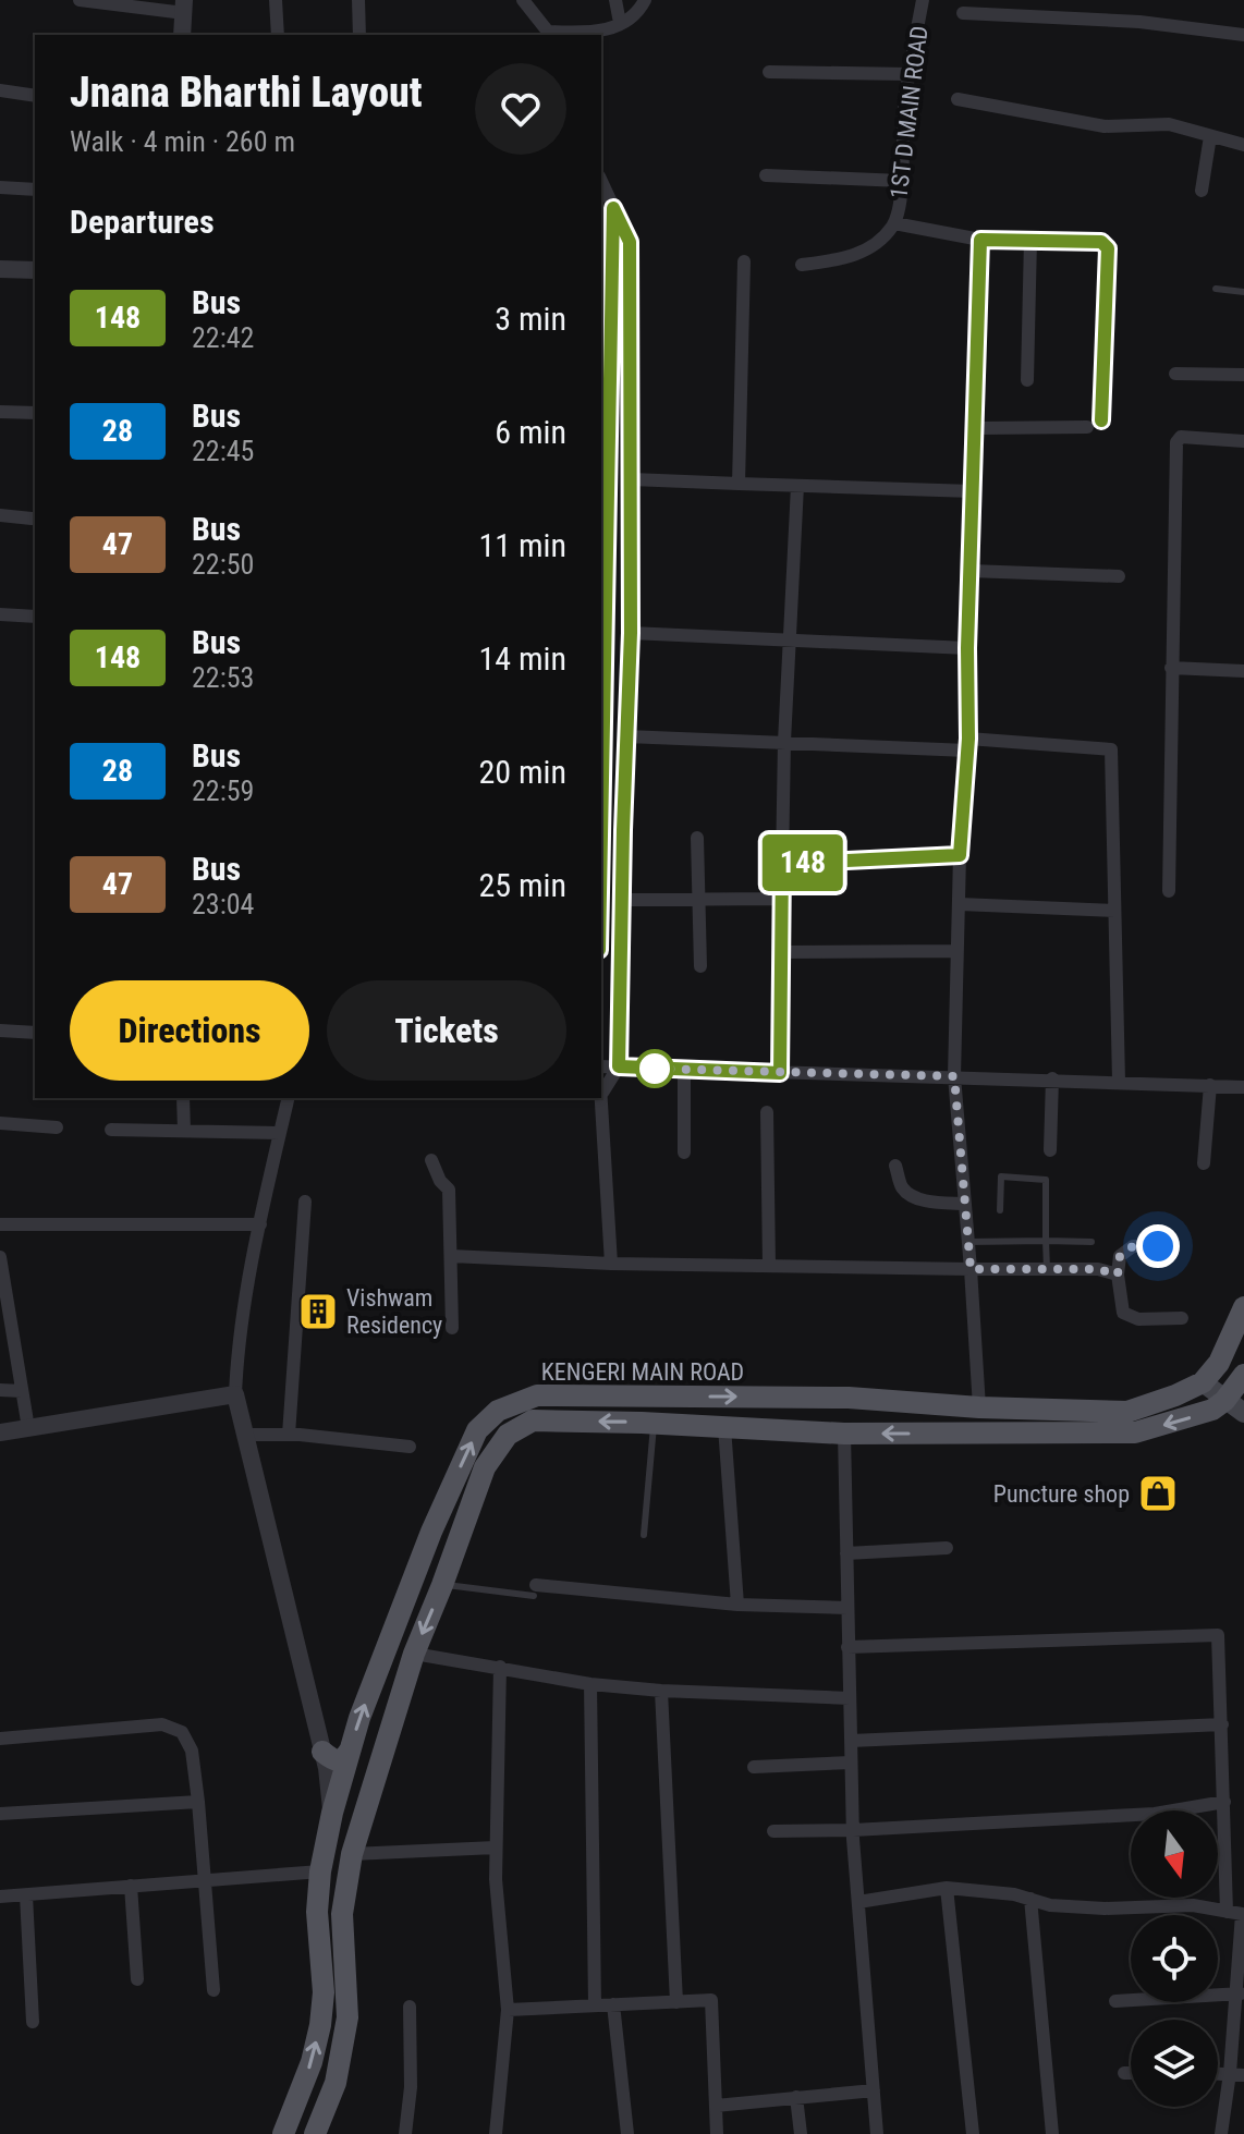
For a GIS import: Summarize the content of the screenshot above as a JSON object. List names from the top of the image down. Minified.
{"streets":{"main road":["KENGERI MAIN ROAD"],"street":["1ST D MAIN ROAD"]},"places":{"building":["Vishwam Residency"],"shop":["Puncture shop"]},"lines":["bus line 148"],"north":"bottom","page":{"on_map":"148","heading":[["Jnana Bharthi Layout","Walk · 4 min · 260 m"],"Departures"],"list":[{"mark":"148","name":"Bus","note":"22:42","value":"3 min"},{"mark":"28","name":"Bus","note":"22:45","value":"6 min"},{"mark":"47","name":"Bus","note":"22:50","value":"11 min"},{"mark":"148","name":"Bus","note":"22:53","value":"14 min"},{"mark":"28","name":"Bus","note":"22:59","value":"20 min"},{"mark":"47","name":"Bus","note":"23:04","value":"25 min"}],"buttons":["Directions","Tickets"]}}
